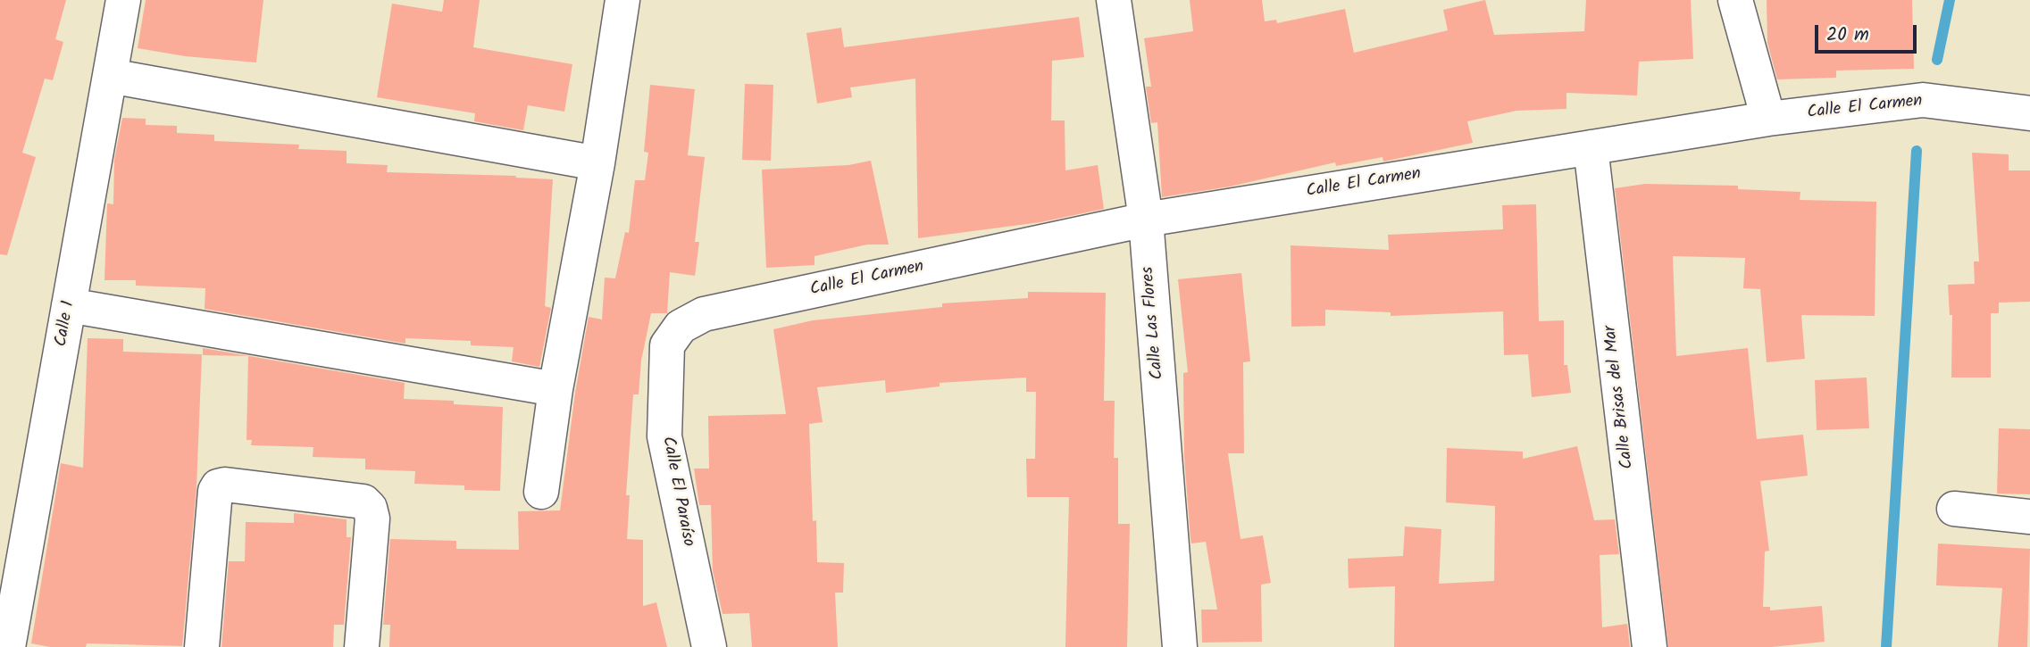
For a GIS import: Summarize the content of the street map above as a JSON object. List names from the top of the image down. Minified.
{"streets":{"street":["Calle El Carmen","Calle Las Flores","Calle 1","Calle Brisas del Mar","Calle El Paraíso"]},"crossings":[["Calle El Carmen","Calle Las Flores"],["Calle El Carmen","Calle Brisas del Mar"],["Calle El Carmen","Calle El Paraíso"]],"scale_bar":"20 m"}
